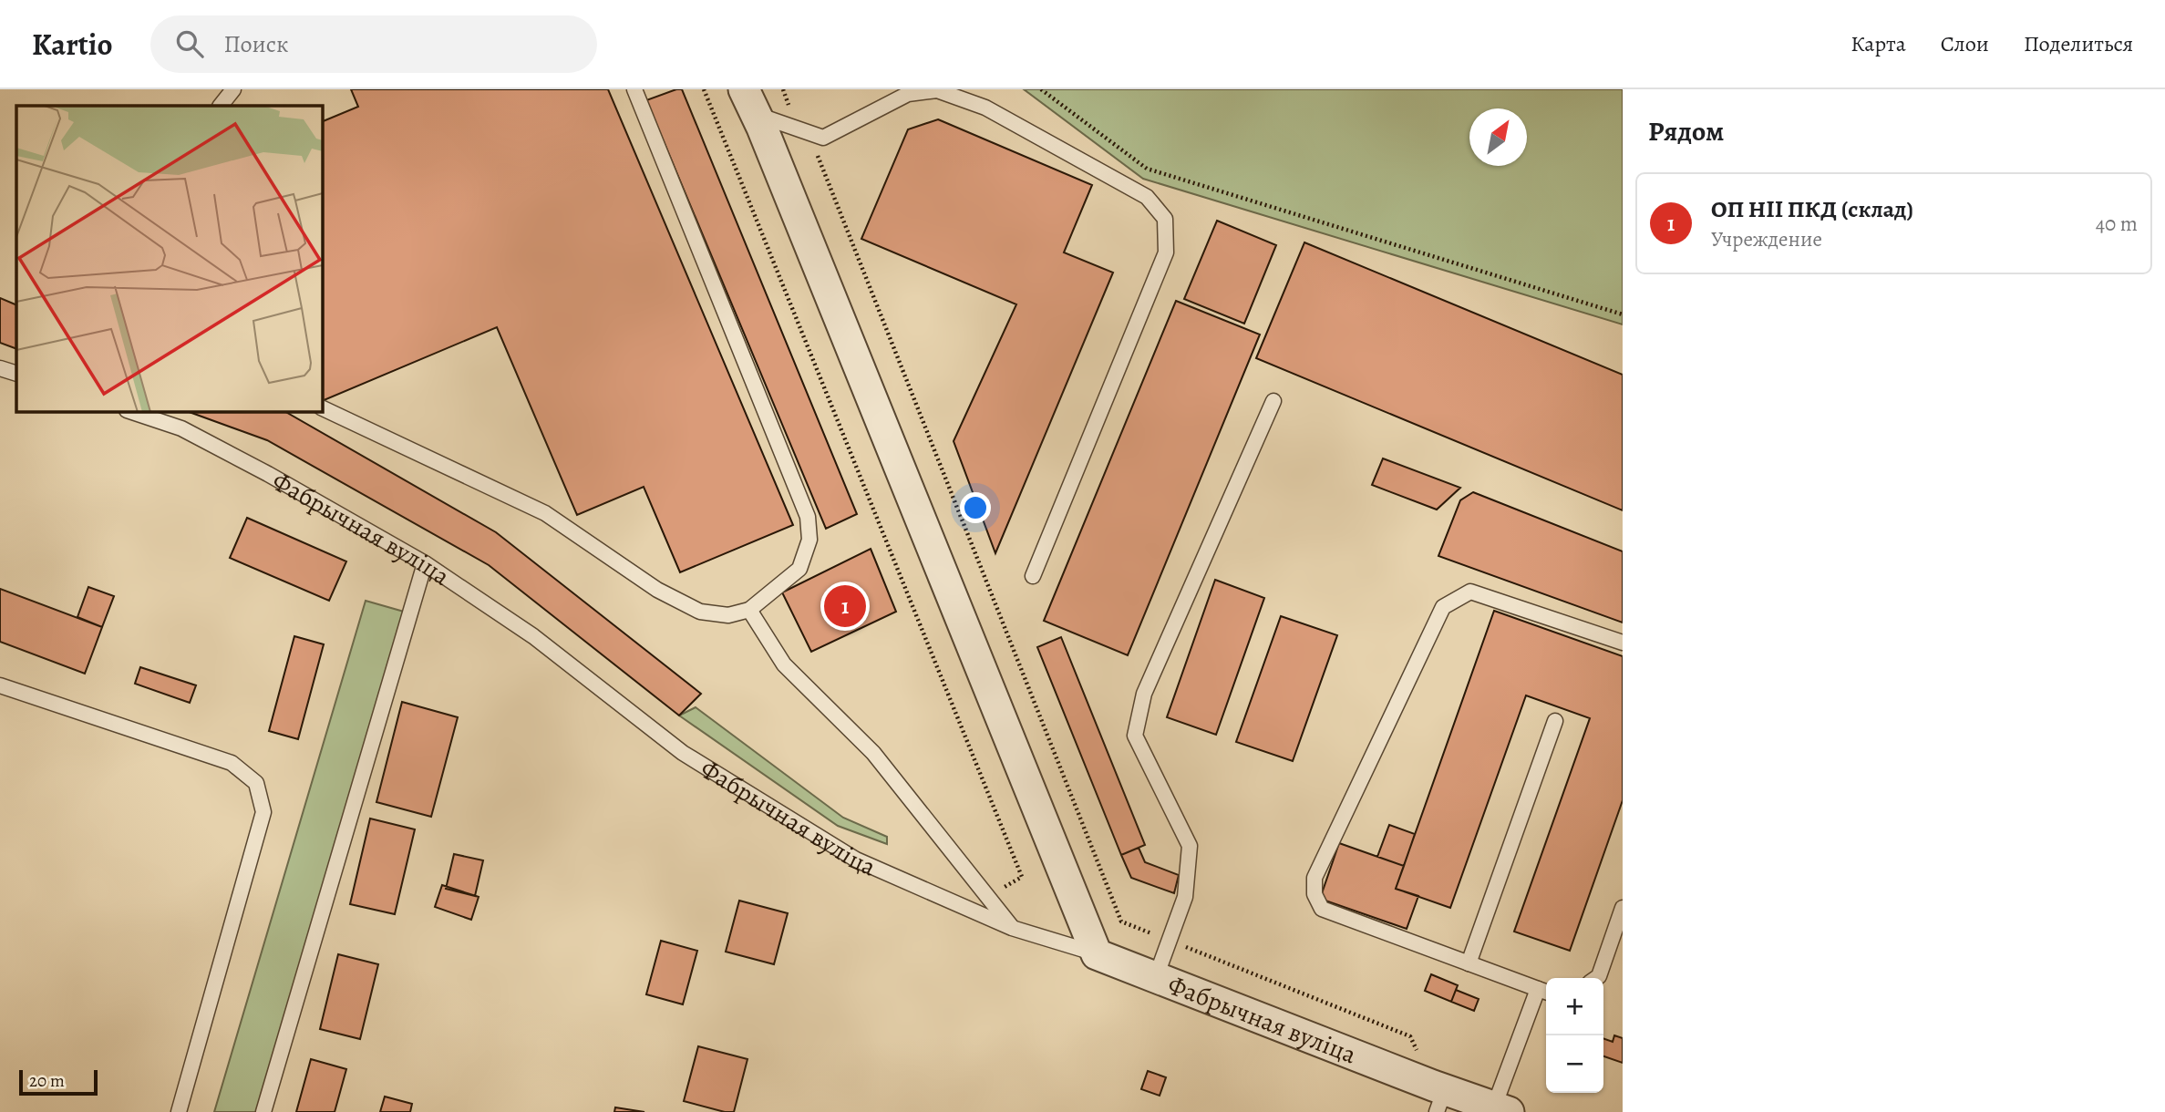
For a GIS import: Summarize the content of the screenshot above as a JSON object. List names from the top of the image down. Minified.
{"streets":{"street":["Фабрычная вуліца"]},"scale_bar":"20 m","north":"top right","page":{"header":"Kartio","search":"Поиск","nav":["Карта","Слои","Поделиться"],"heading":"Рядом","list":[{"mark":"1","name":"ОП НII ПКД (склад)","note":"Учреждение","value":"40 m"}],"pins":"1","map_buttons":["+","−"],"scale":"20 m"}}
